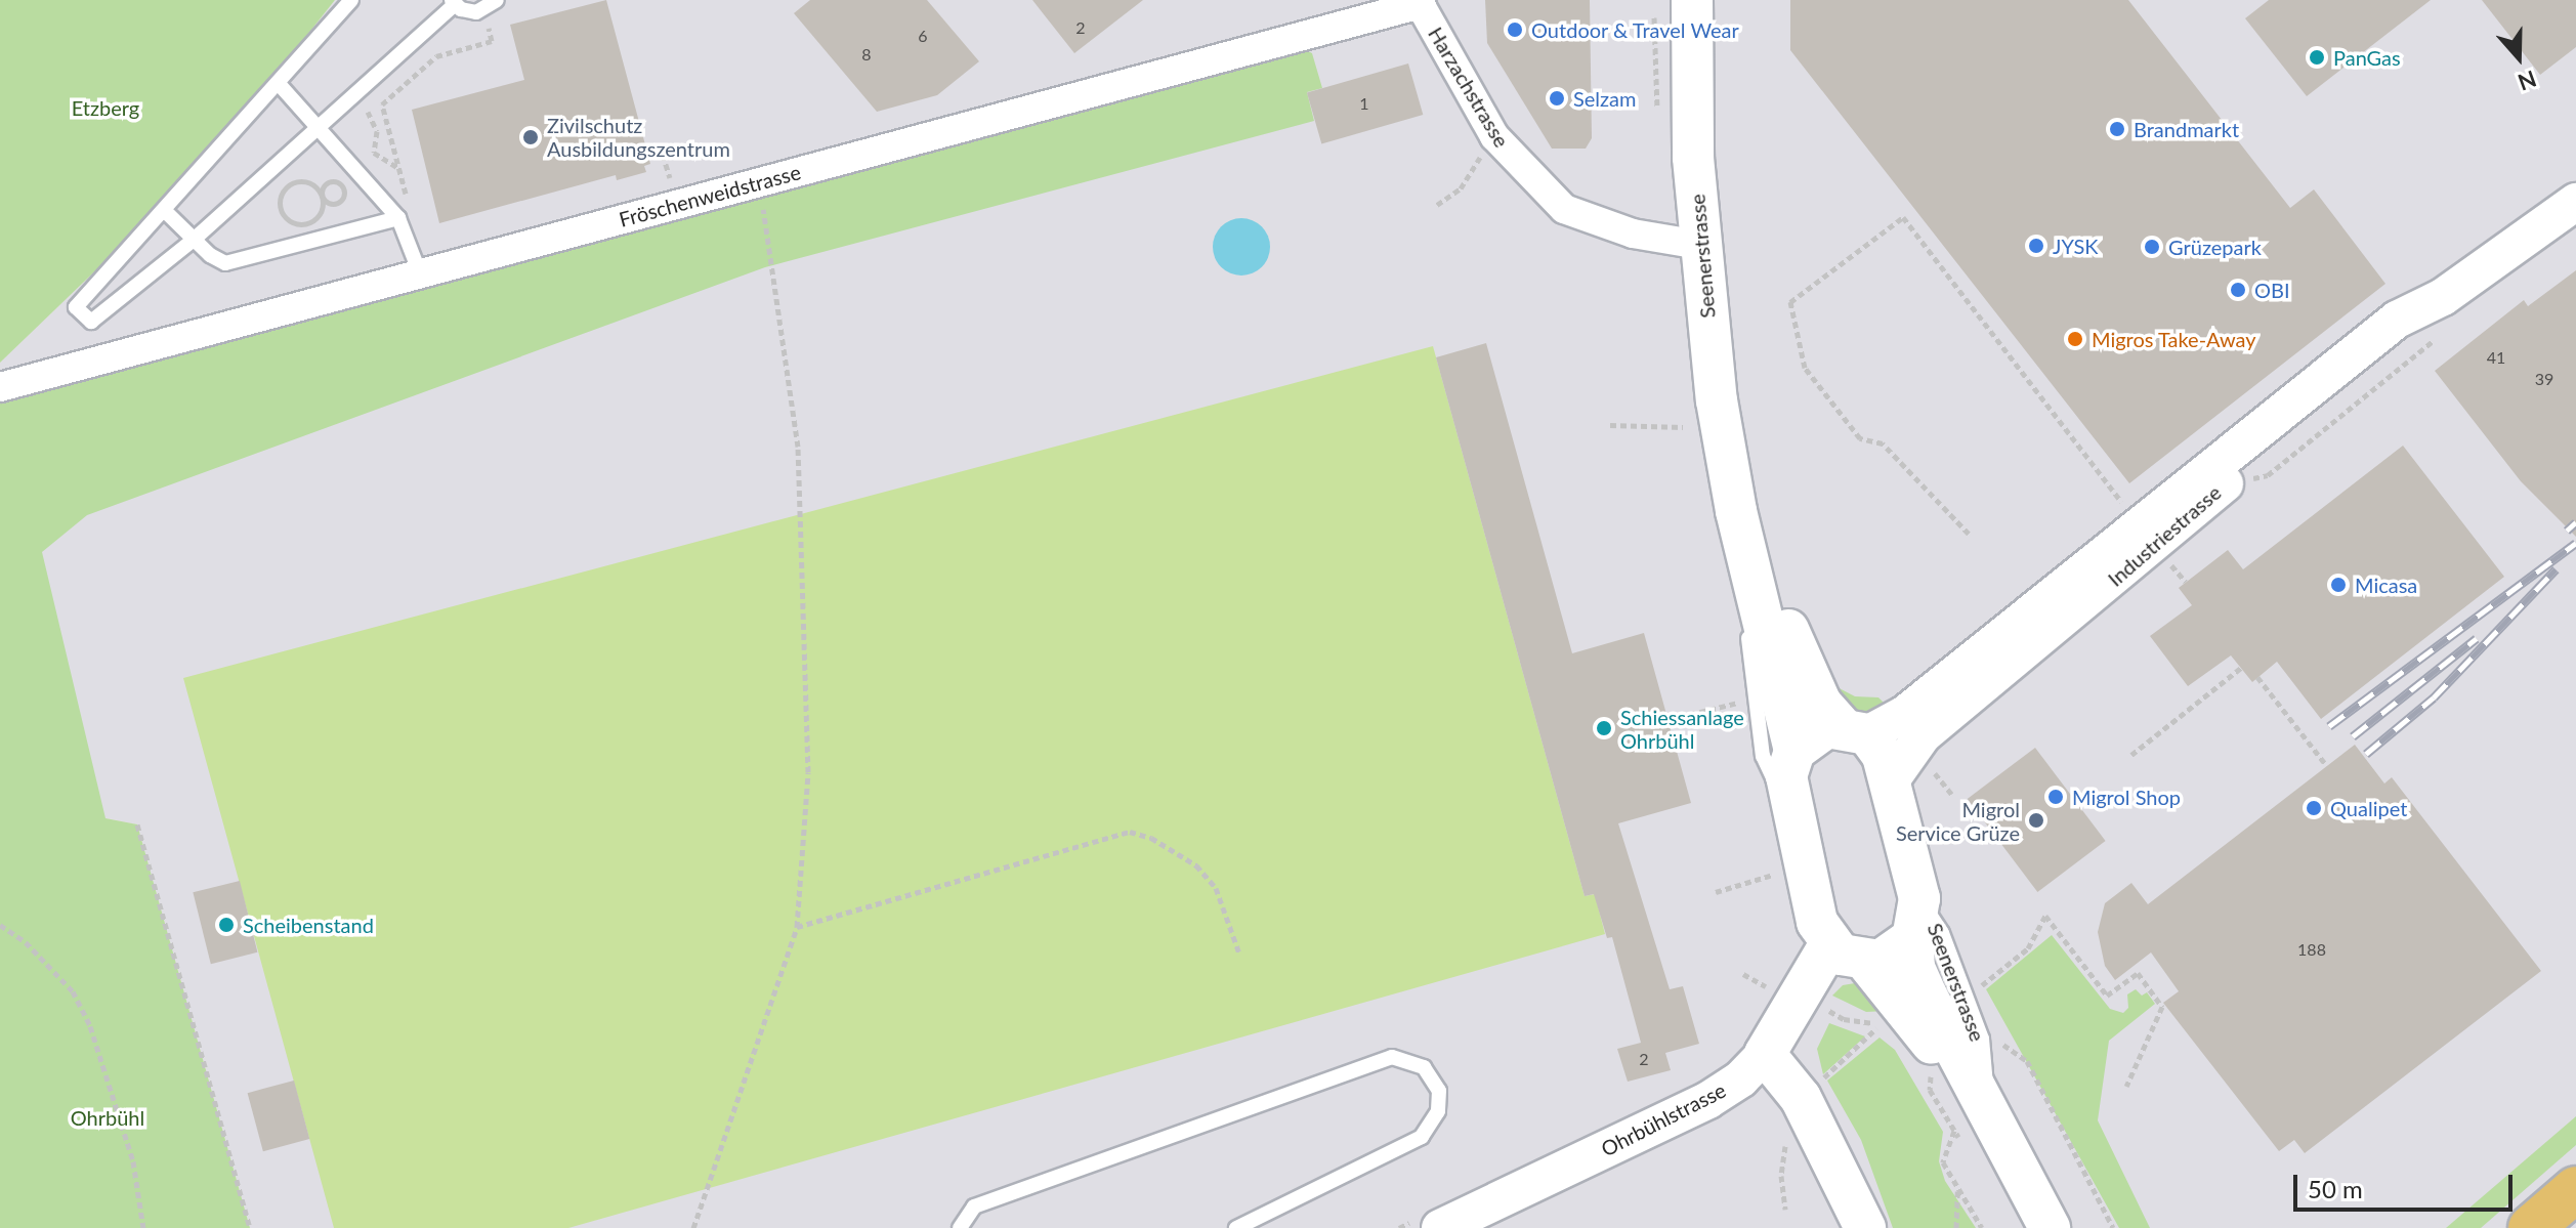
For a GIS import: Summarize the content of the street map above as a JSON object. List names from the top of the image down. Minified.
{"streets":{"main road":["Seenerstrasse","Ohrbühlstrasse"],"street":["Harzachstrasse","Fröschenweidstrasse","Industriestrasse"]},"crossings":[["Harzachstrasse","Fröschenweidstrasse"],["Harzachstrasse","Seenerstrasse"],["Seenerstrasse","Industriestrasse"],["Seenerstrasse","Ohrbühlstrasse"]],"parks":["Etzberg","Ohrbühl"],"places":["Outdoor & Travel Wear","PanGas","Selzam","Brandmarkt","Zivilschutz Ausbildungszentrum","JYSK","Grüzepark","OBI","Migros Take-Away","Micasa","Schiessanlage Ohrbühl","Migrol Shop","Qualipet","Migrol Service Grüze","Scheibenstand"],"house_numbers":["2","6","8","1","41","39","188","2"],"scale_bar":"50 m","north":"bottom"}
